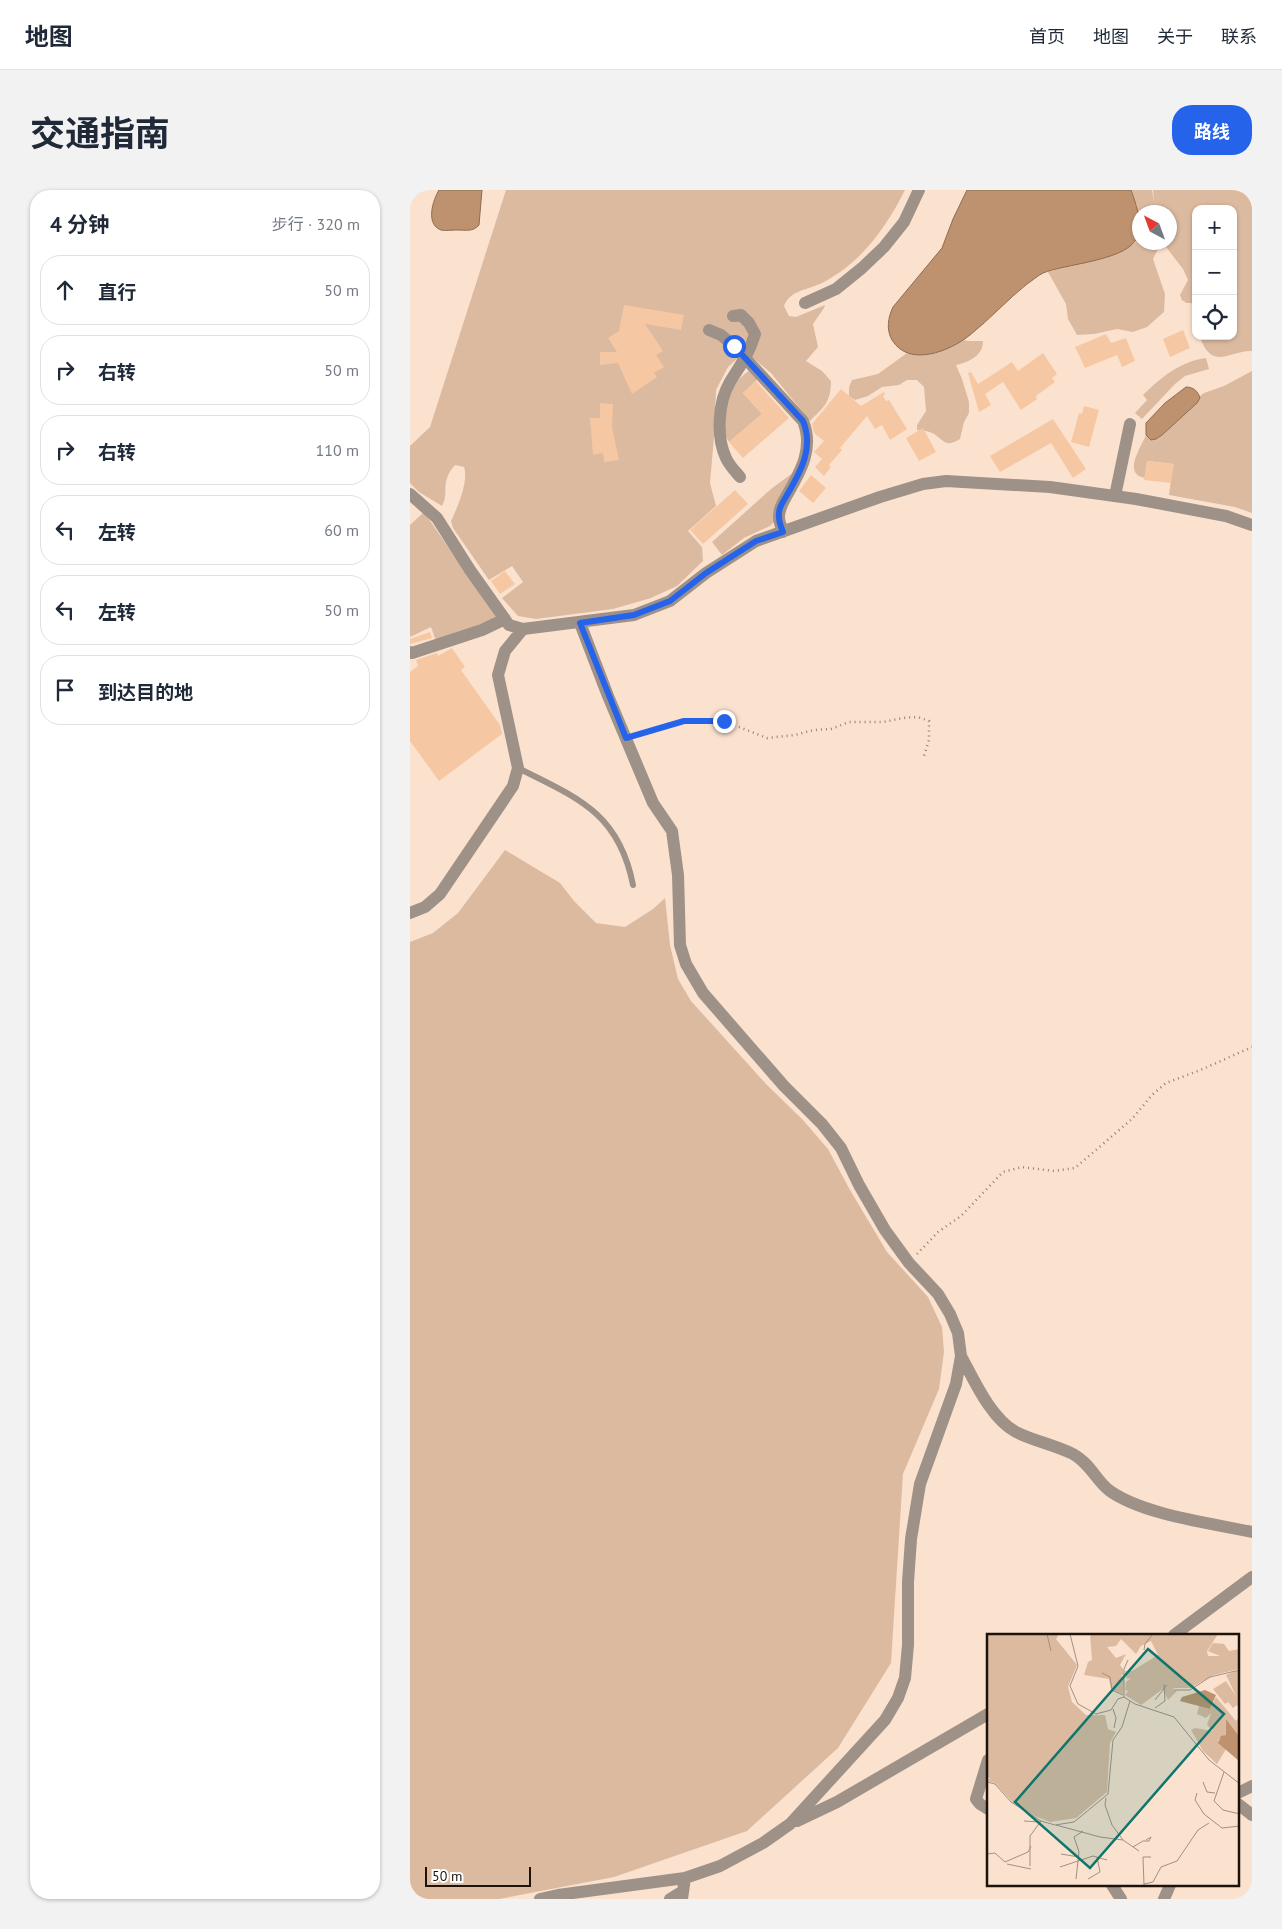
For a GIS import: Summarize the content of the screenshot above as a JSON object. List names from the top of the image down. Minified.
{"scale_bar":"50 m","north":"top left","page":{"header":"地图","nav":["首页","地图","关于","联系"],"title":"交通指南","buttons":"路线","heading":["4 分钟","步行 · 320 m"],"map_buttons":["+","−"],"list":[["直行","50 m"],["右转","50 m"],["右转","110 m"],["左转","60 m"],["左转","50 m"],"到达目的地"],"scale":"50 m"}}
